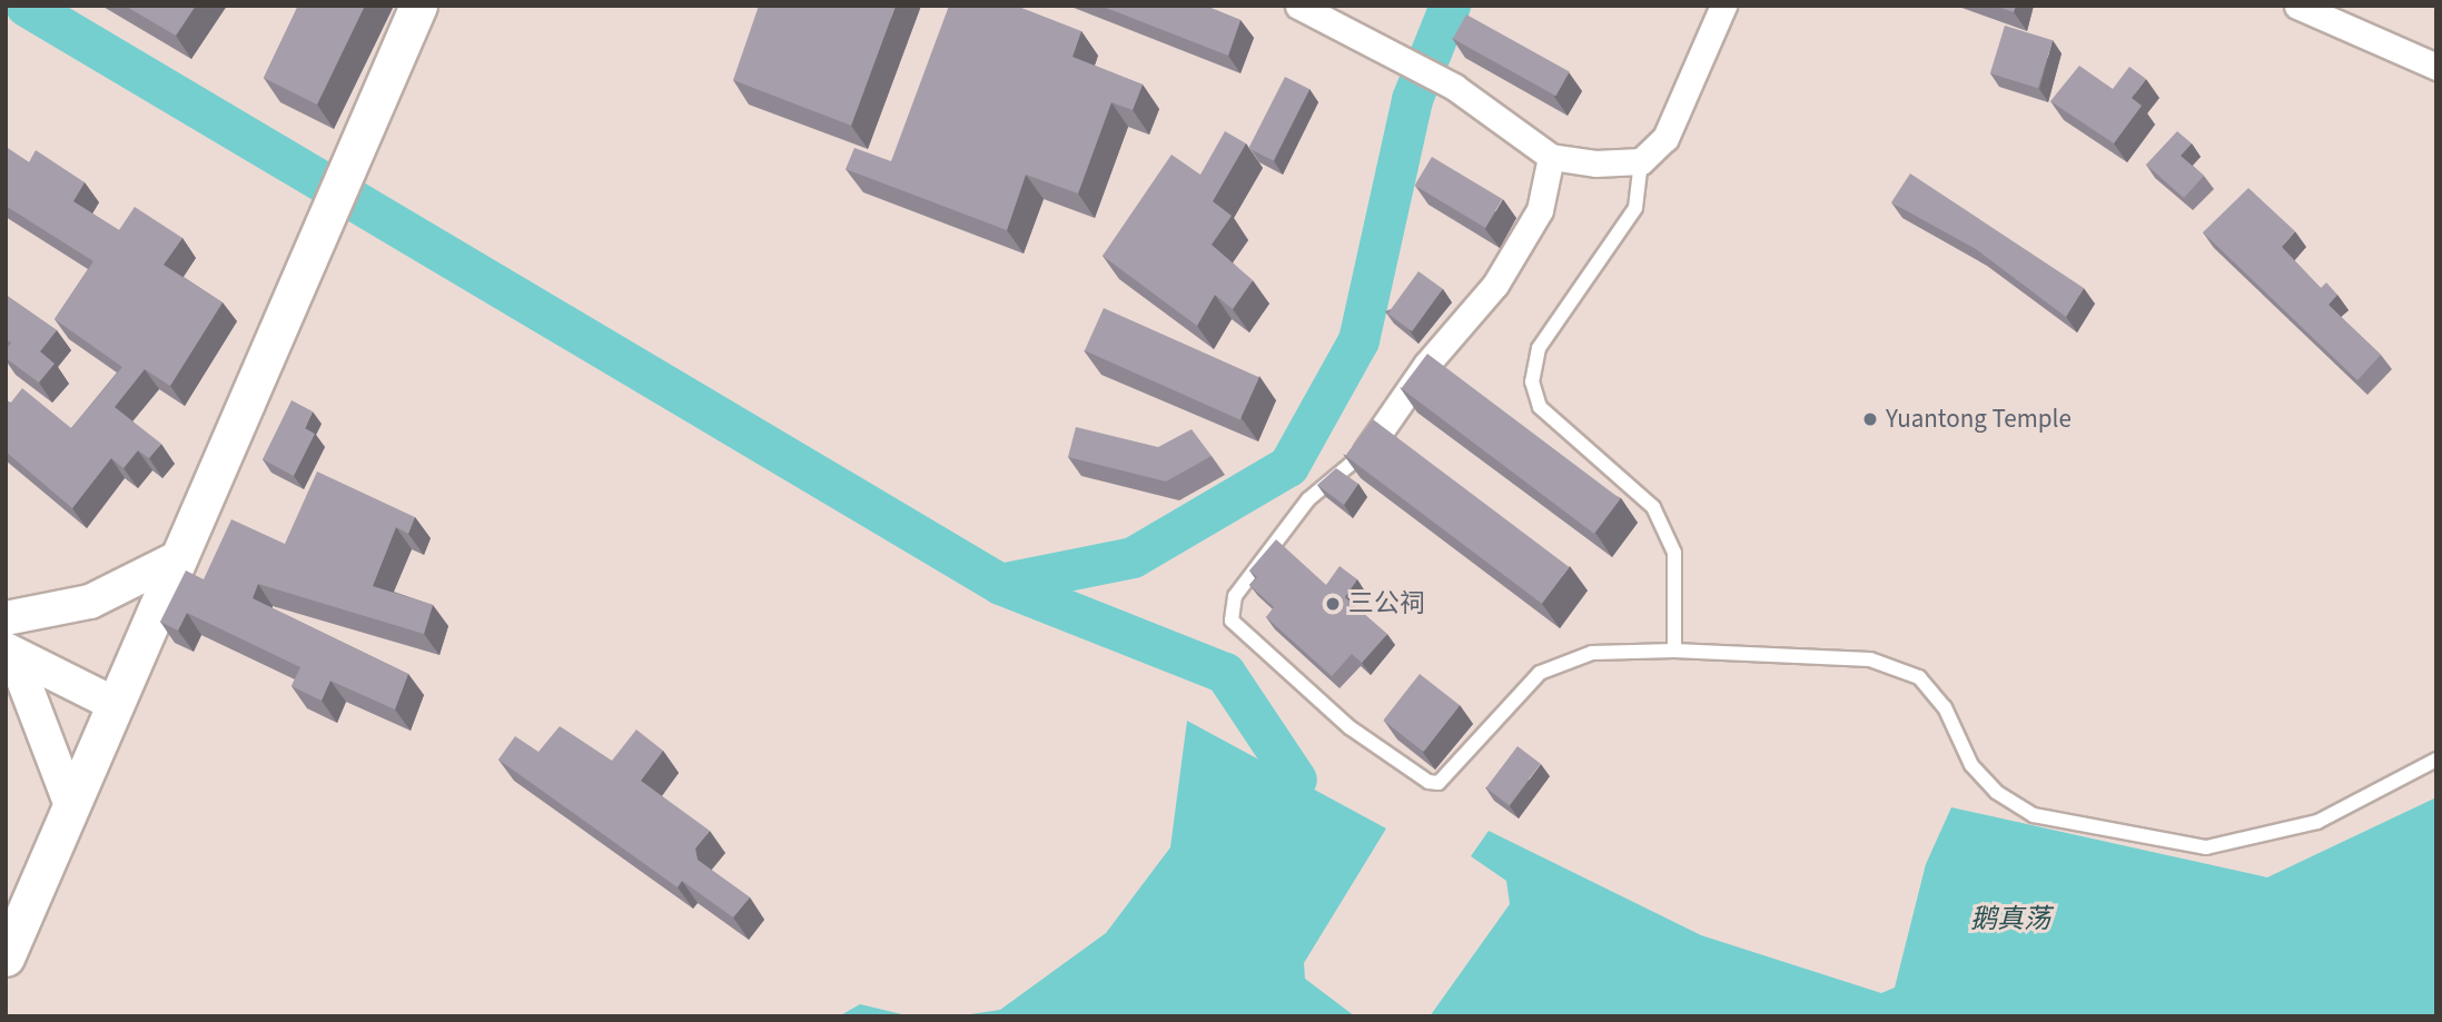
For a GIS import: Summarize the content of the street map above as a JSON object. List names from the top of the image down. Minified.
{"water":["鹅真荡"],"places":["Yuantong Temple","三公祠"]}
